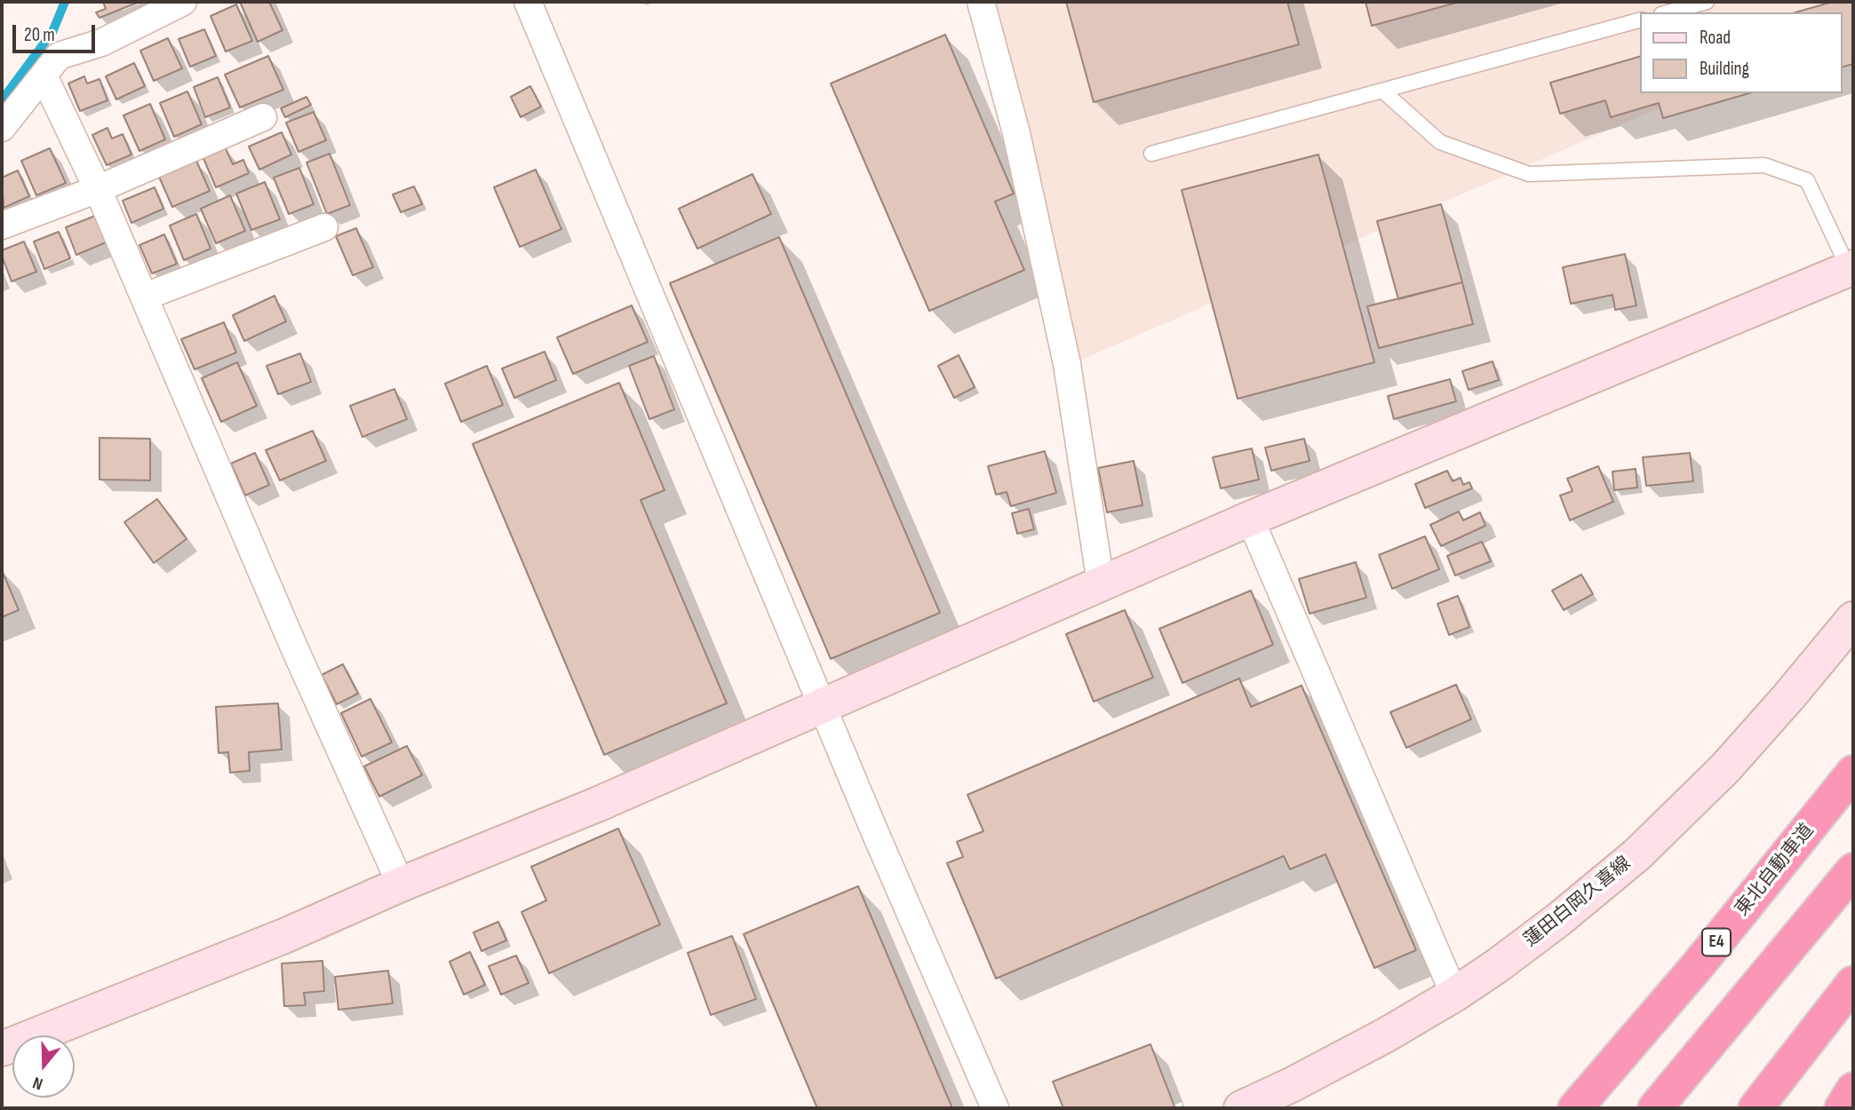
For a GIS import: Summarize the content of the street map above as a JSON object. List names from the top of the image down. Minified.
{"streets":{"highway":["東北自動車道","E4"],"street":["蓮田白岡久喜線"]},"legend":["Road","Building"],"scale_bar":"20 m","north":"bottom"}
